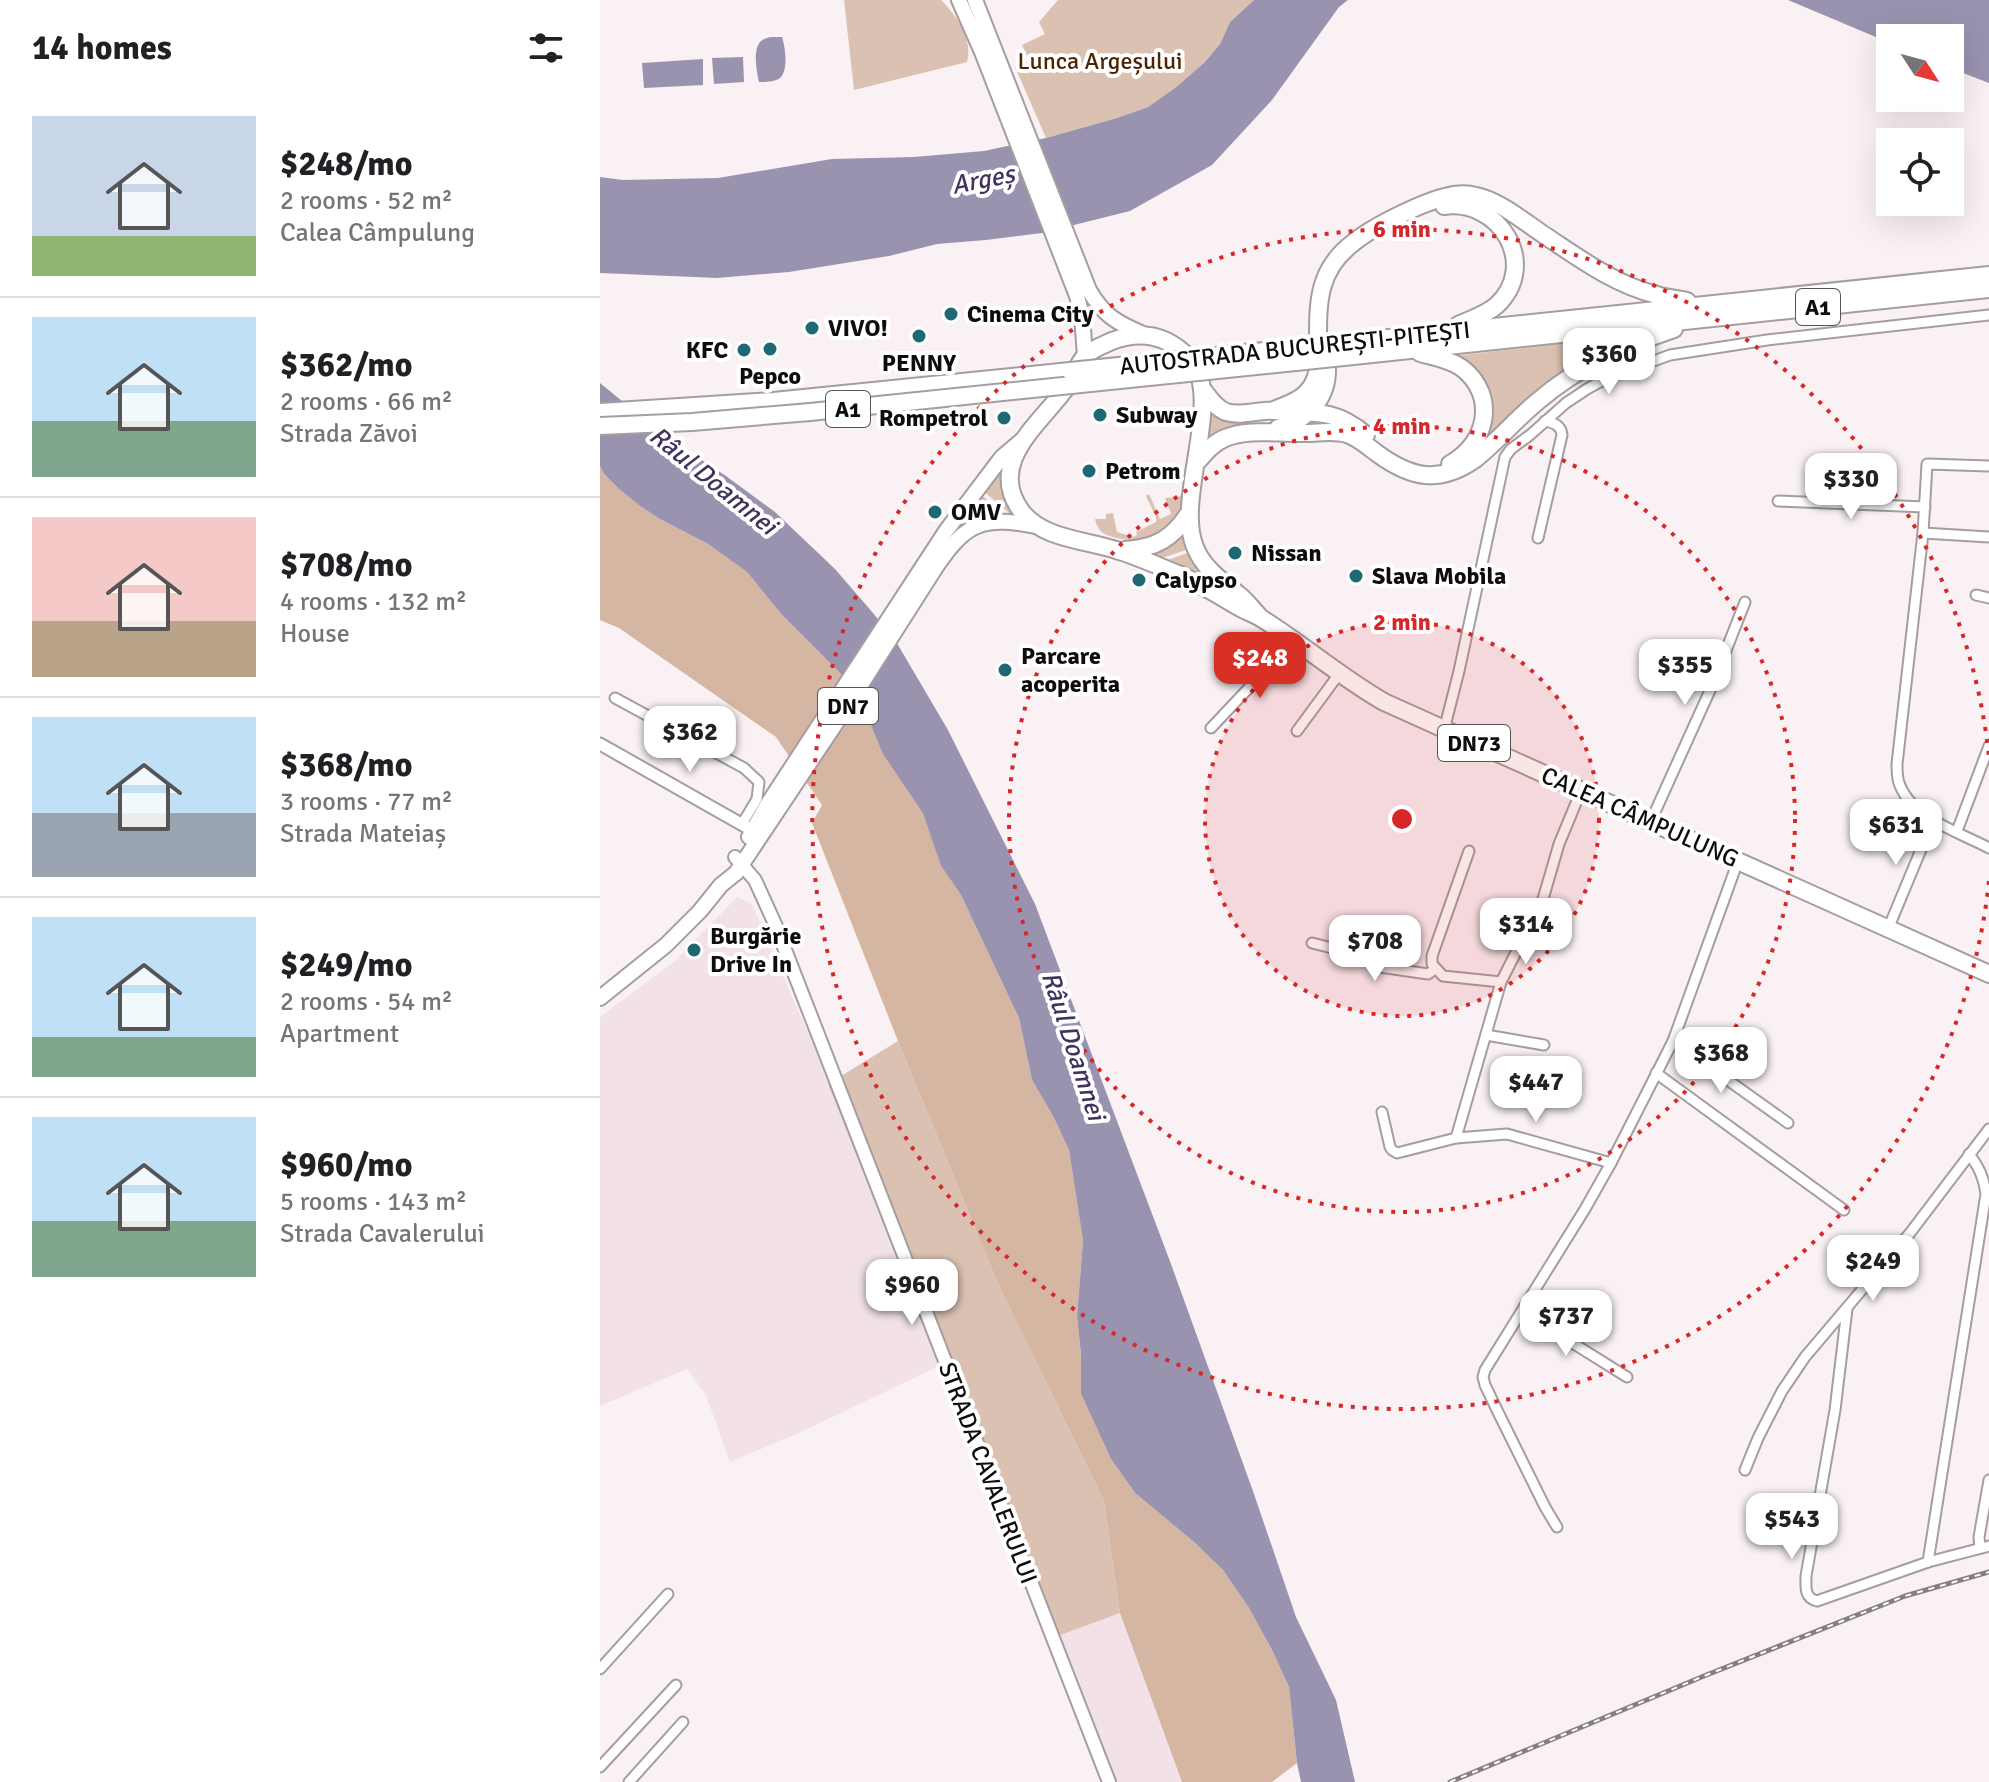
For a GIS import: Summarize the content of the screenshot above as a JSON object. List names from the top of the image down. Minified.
{"streets":{"highway":["A1","AUTOSTRADA BUCUREȘTI-PITEȘTI","DN7","DN73","CALEA CÂMPULUNG"],"main road":["STRADA CAVALERULUI"]},"crossings":[["DN7","CALEA CÂMPULUNG"],["DN7","STRADA CAVALERULUI"]],"water":["Argeș","Râul Doamnei"],"parks":["Lunca Argeșului"],"places":["Cinema City","VIVO!","PENNY","Pepco","KFC","Subway","Rompetrol","Petrom","OMV","Nissan","Slava Mobila","Calypso","Parcare acoperita","Burgărie Drive In"],"north":"bottom right","page":{"heading":"14 homes","list":[{"name":"$248/mo","note":"2 rooms · 52 m² · Calea Câmpulung"},{"name":"$362/mo","note":"2 rooms · 66 m² · Strada Zăvoi"},{"name":"$708/mo","note":"4 rooms · 132 m² · House"},{"name":"$368/mo","note":"3 rooms · 77 m² · Strada Mateiaș"},{"name":"$249/mo","note":"2 rooms · 54 m² · Apartment"},{"name":"$960/mo","note":"5 rooms · 143 m² · Strada Cavalerului"}],"price":["$360","$330","$248","$355","$362","$631","$314","$708","$368","$447","$249","$960","$737","$543"]},"rings":["6 min","4 min","2 min"]}
